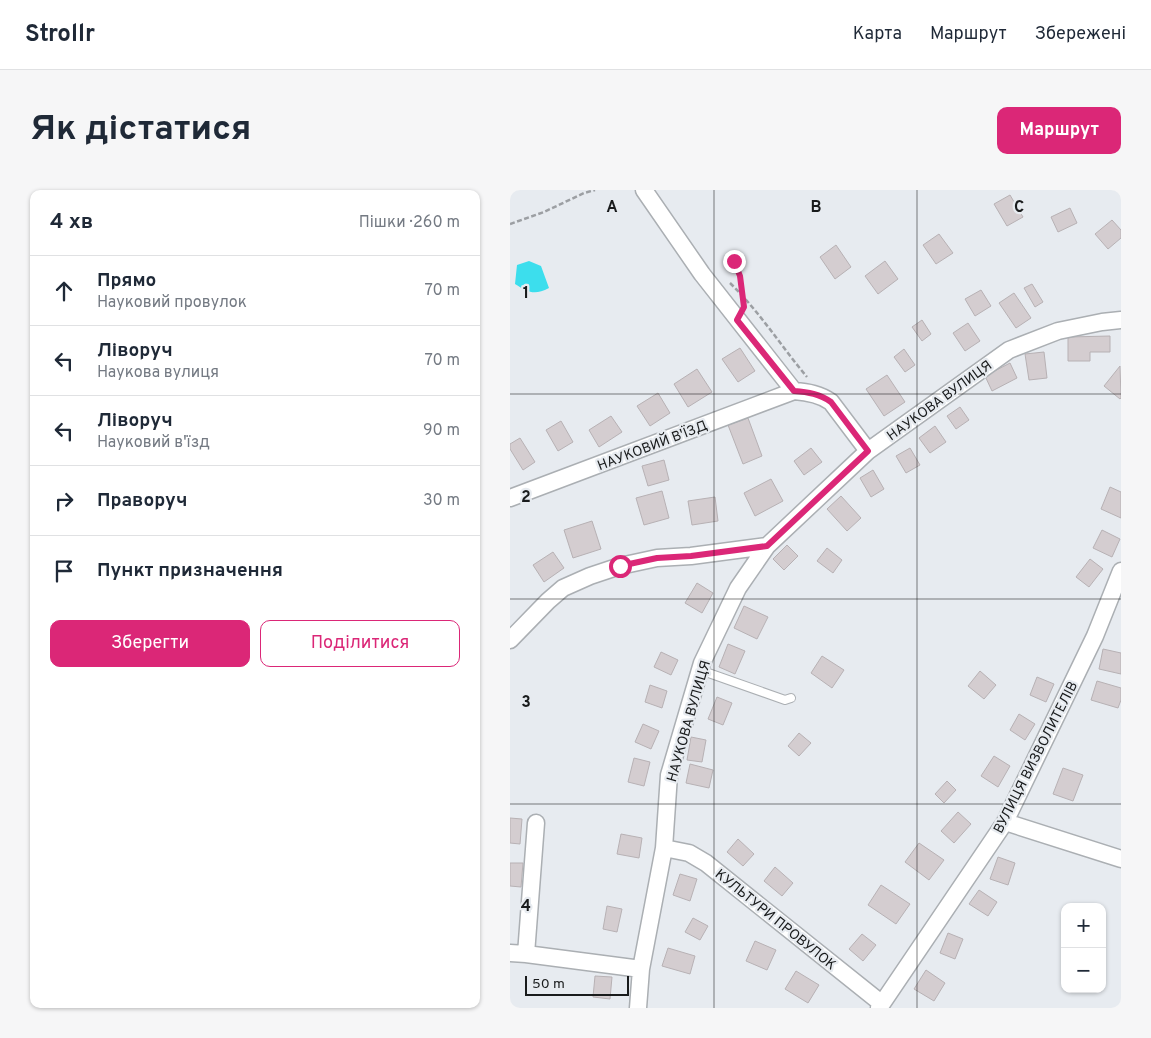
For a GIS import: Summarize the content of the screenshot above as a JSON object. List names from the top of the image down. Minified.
{"streets":{"street":["НАУКОВА ВУЛИЦЯ","НАУКОВИЙ В'ЇЗД","ВУЛИЦЯ ВИЗВОЛИТЕЛІВ","КУЛЬТУРИ ПРОВУЛОК"]},"crossings":[["НАУКОВА ВУЛИЦЯ","КУЛЬТУРИ ПРОВУЛОК"],["ВУЛИЦЯ ВИЗВОЛИТЕЛІВ","КУЛЬТУРИ ПРОВУЛОК"]],"scale_bar":"50 m","page":{"header":"Strollr","nav":["Карта","Маршрут","Збережені"],"buttons":["Маршрут",["Зберегти","Поділитися"]],"title":"Як дістатися","heading":["4 хв","Пішки · 260 m"],"list":[["Прямо","Науковий провулок","70 m"],["Ліворуч","Наукова вулиця","70 m"],["Ліворуч","Науковий в'їзд","90 m"],["Праворуч","30 m"],"Пункт призначення"],"map_buttons":["+","−"],"scale":"50 m"},"grid":{"columns":["A","B","C"],"rows":["1","2","3","4"]}}
